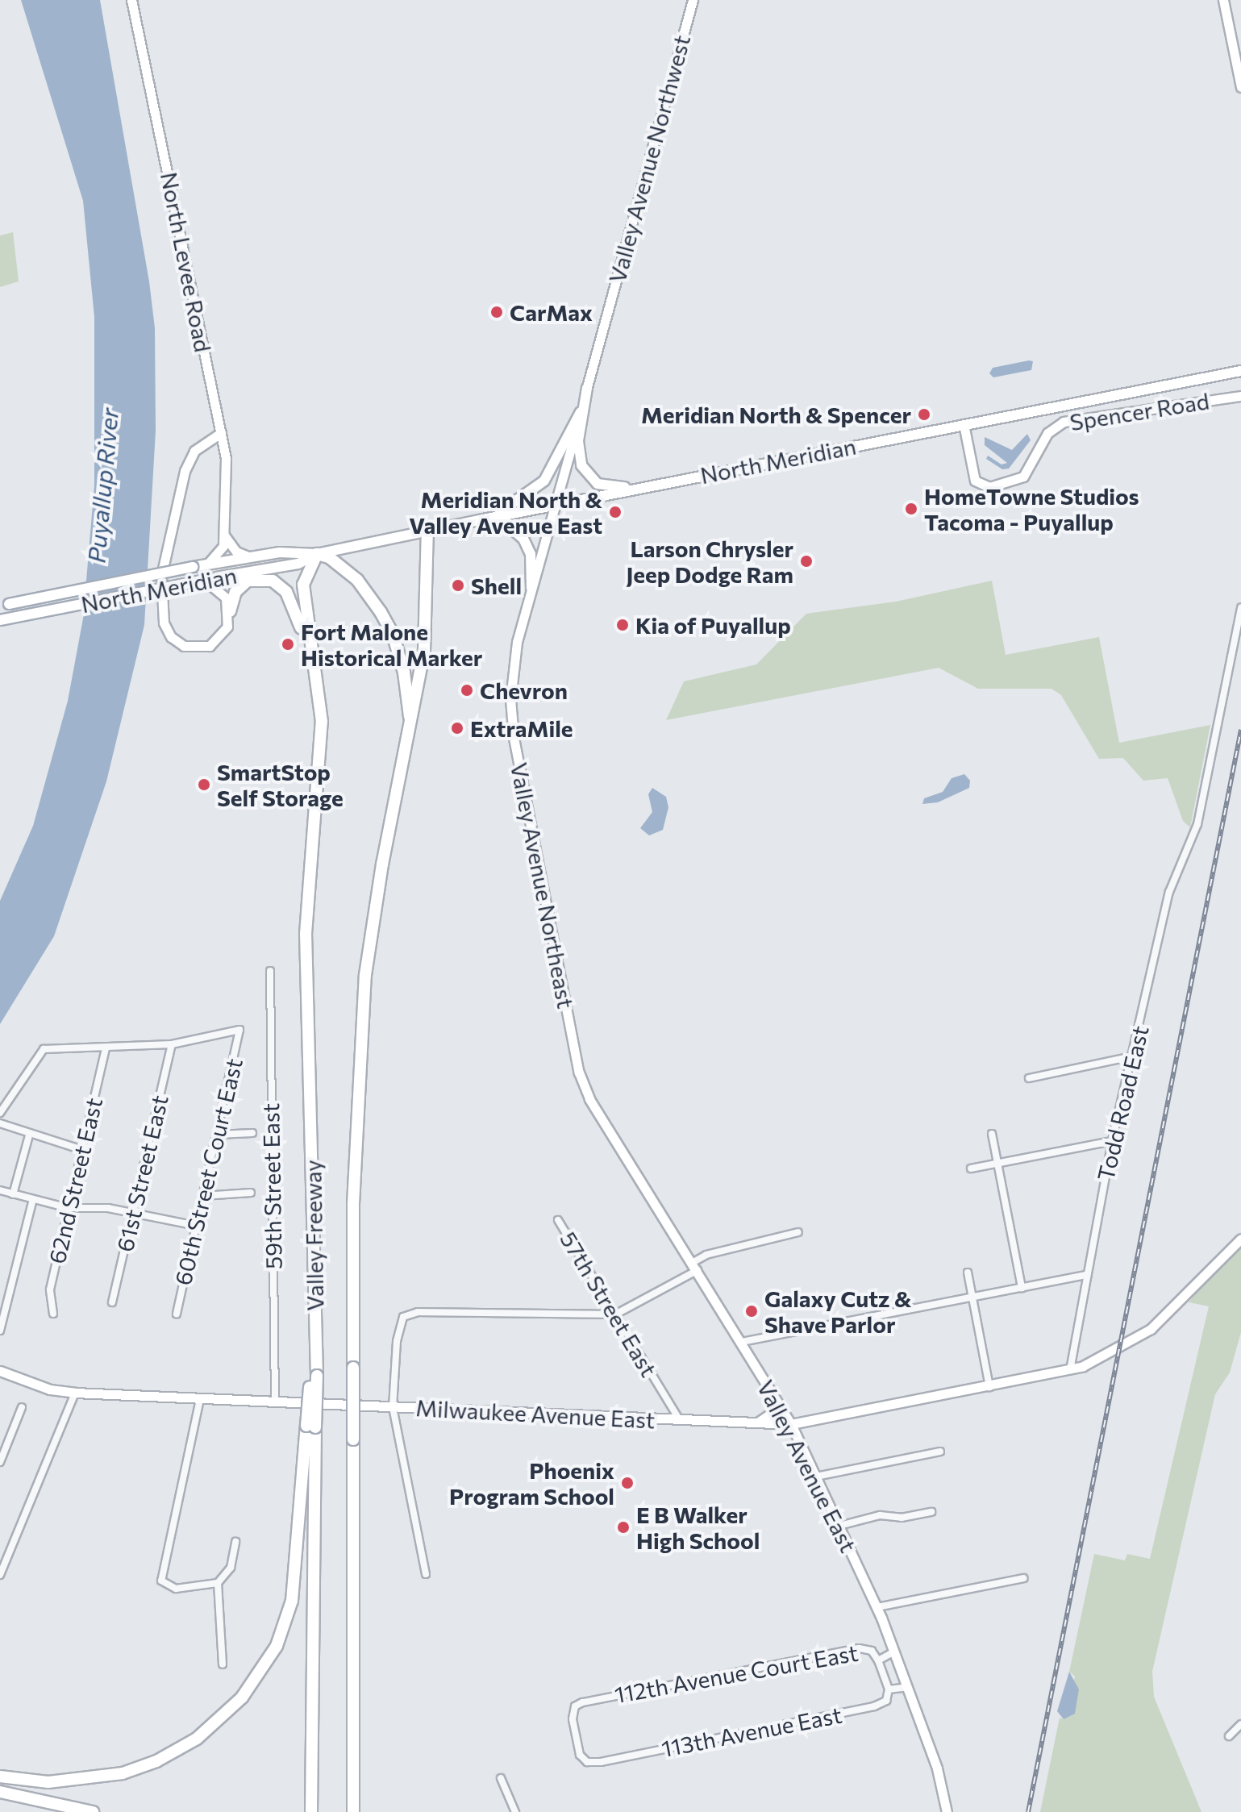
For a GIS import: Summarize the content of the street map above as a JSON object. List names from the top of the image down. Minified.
{"streets":{"highway":["Valley Freeway"],"main road":["North Meridian"],"street":["Valley Avenue Northwest","North Levee Road","Spencer Road","Valley Avenue Northeast","Todd Road East","60th Street Court East","61st Street East","62nd Street East","59th Street East","57th Street East","Milwaukee Avenue East","Valley Avenue East","112th Avenue Court East","113th Avenue East"]},"crossings":[["Valley Avenue Northwest","North Meridian"],["Valley Avenue Northwest","Valley Avenue Northeast"],["North Levee Road","North Meridian"],["Spencer Road","North Meridian"],["North Meridian","Valley Avenue Northeast"],["Valley Avenue Northeast","Valley Avenue East"],["Todd Road East","Milwaukee Avenue East"],["60th Street Court East","61st Street East"],["59th Street East","Milwaukee Avenue East"],["57th Street East","Milwaukee Avenue East"],["Milwaukee Avenue East","Valley Avenue East"],["Valley Avenue East","112th Avenue Court East"],["112th Avenue Court East","113th Avenue East"]],"water":["Puyallup River"],"places":["CarMax","Meridian North & Spencer","HomeTowne Studios Tacoma - Puyallup","Meridian North & Valley Avenue East","Larson Chrysler Jeep Dodge Ram","Shell","Kia of Puyallup","Fort Malone Historical Marker","Chevron","ExtraMile","SmartStop Self Storage","Galaxy Cutz & Shave Parlor","Phoenix Program School","E B Walker High School"]}
